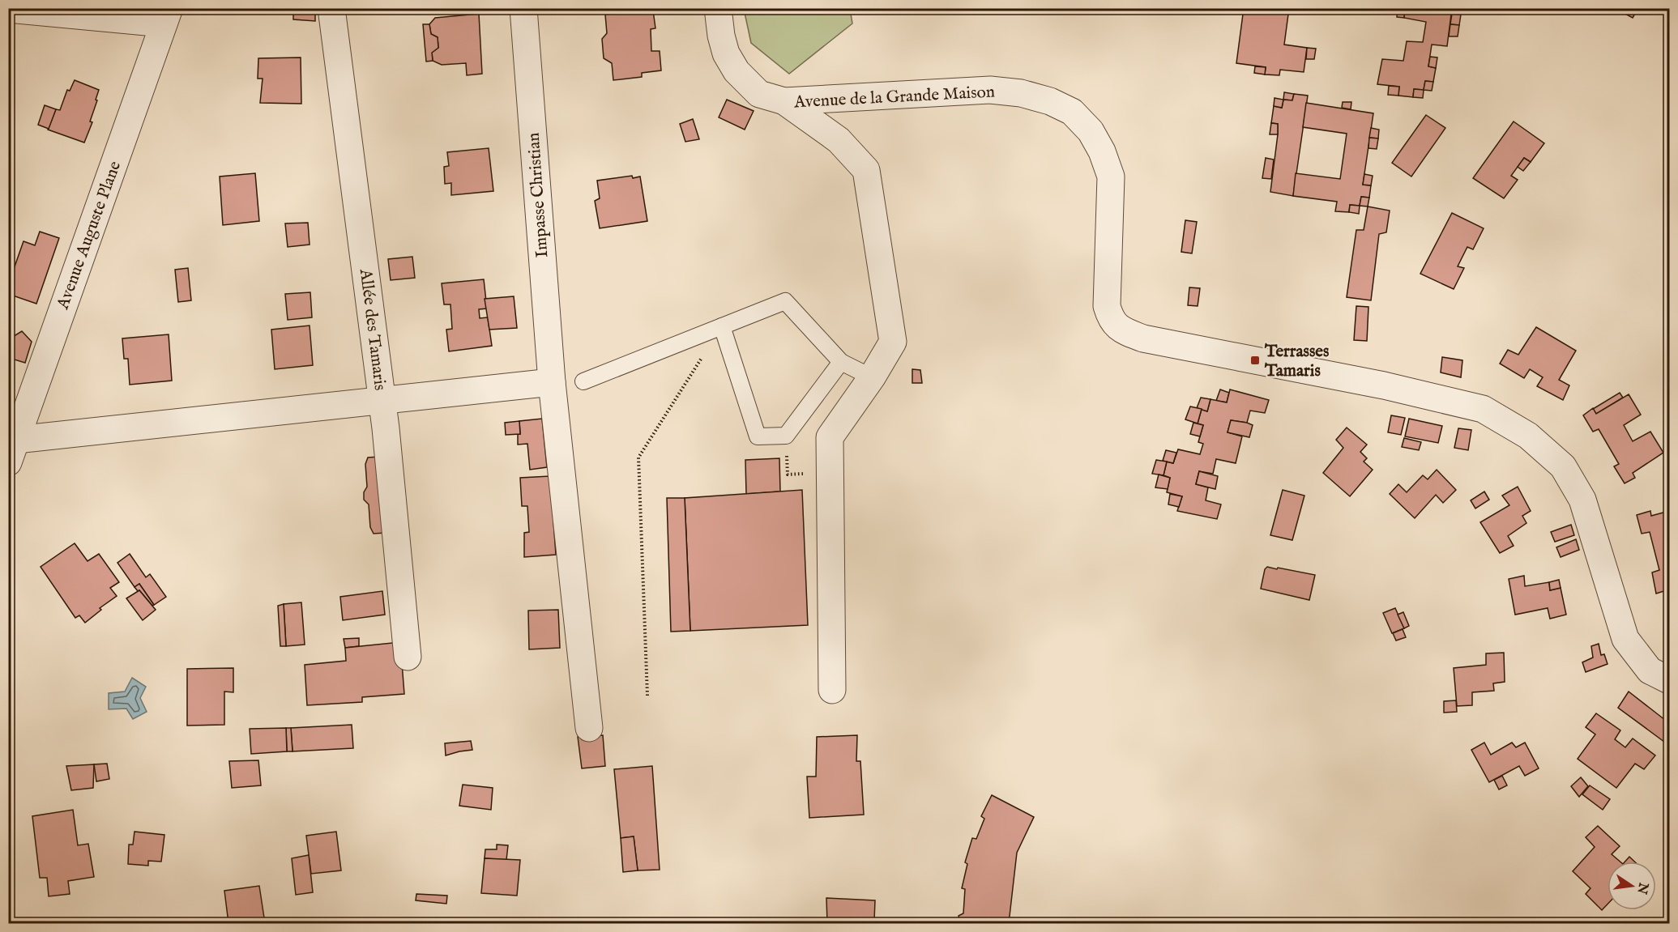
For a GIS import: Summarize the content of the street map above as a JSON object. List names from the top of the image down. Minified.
{"streets":{"street":["Avenue de la Grande Maison","Impasse Christian","Avenue Auguste Plane","Allée des Tamaris"]},"crossings":[["Avenue Auguste Plane","Allée des Tamaris"]],"places":{"transit":["Terrasses Tamaris"]},"north":"right"}
